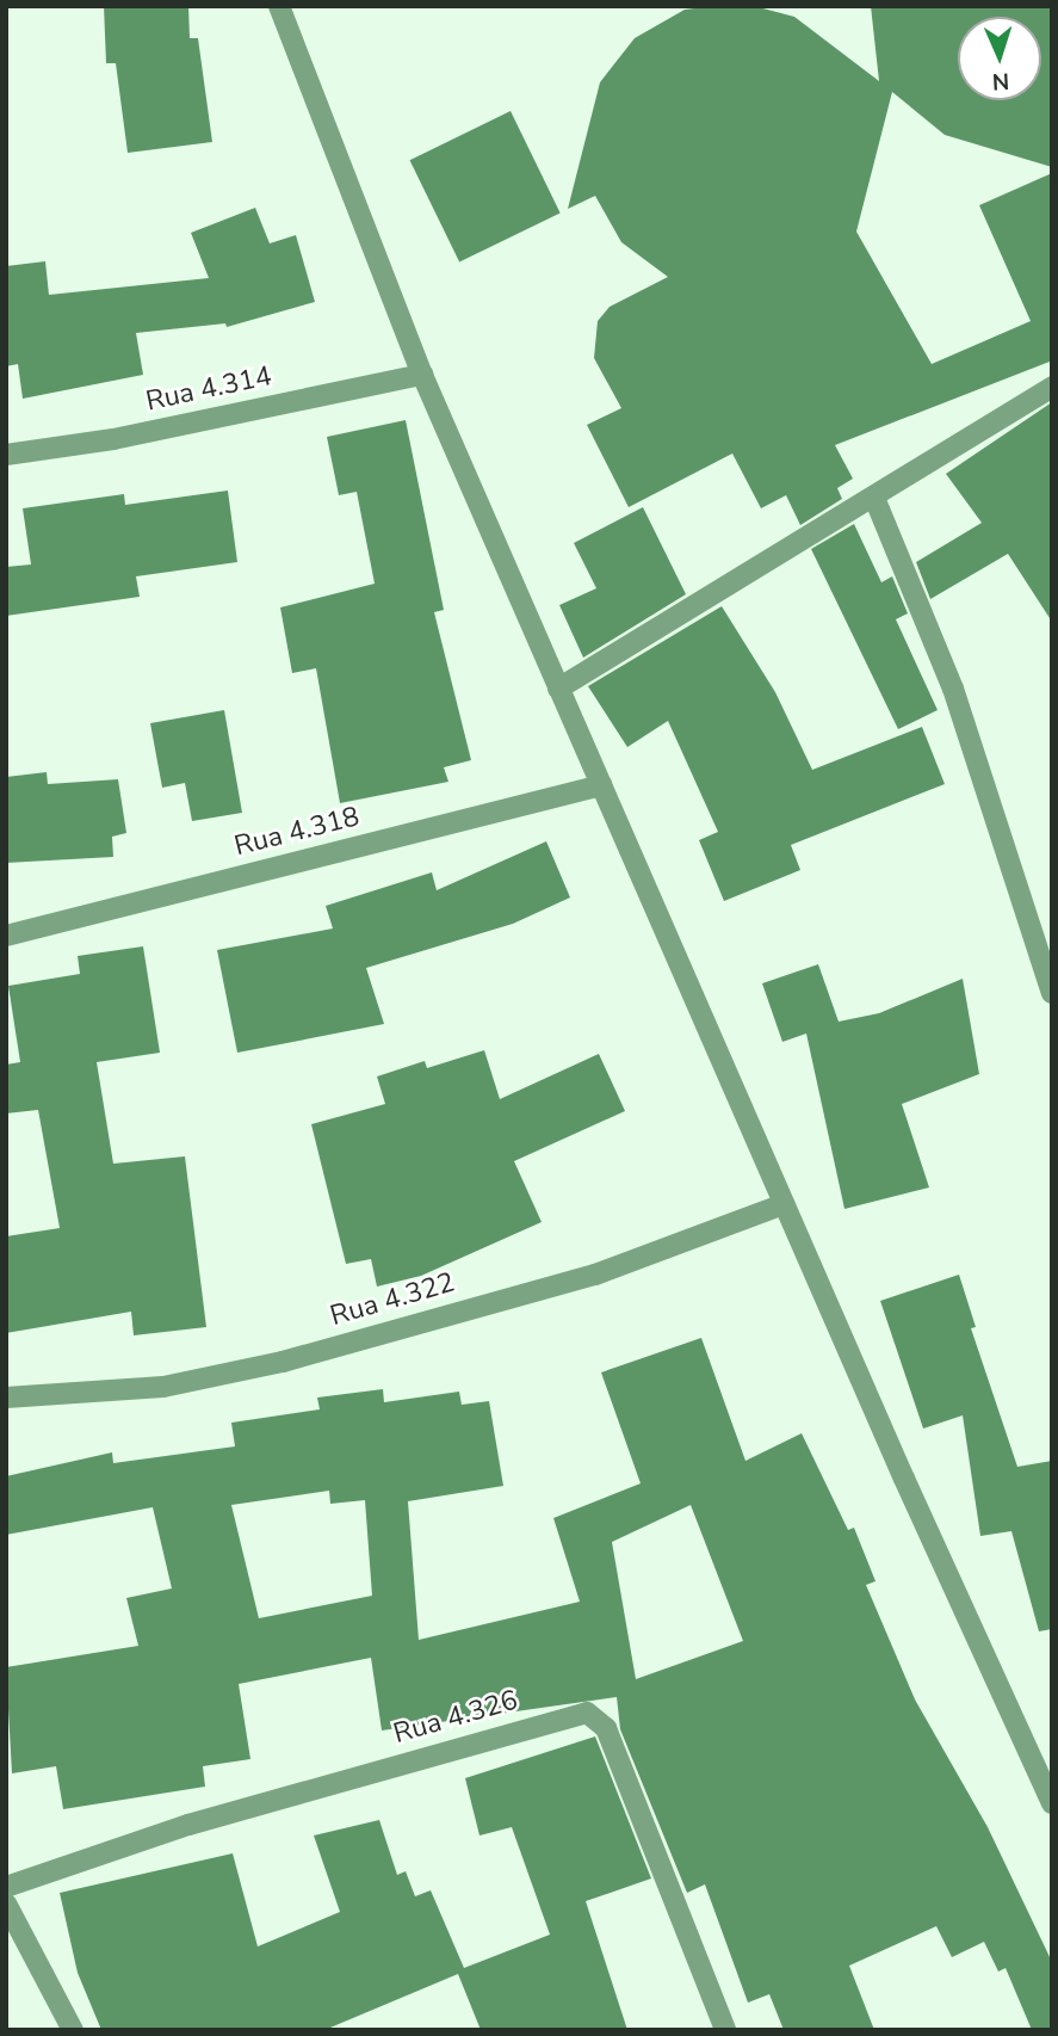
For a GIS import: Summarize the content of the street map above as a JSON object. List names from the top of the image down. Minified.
{"streets":{"street":["Rua 4.314","Rua 4.318","Rua 4.322","Rua 4.326"]},"north":"bottom"}
